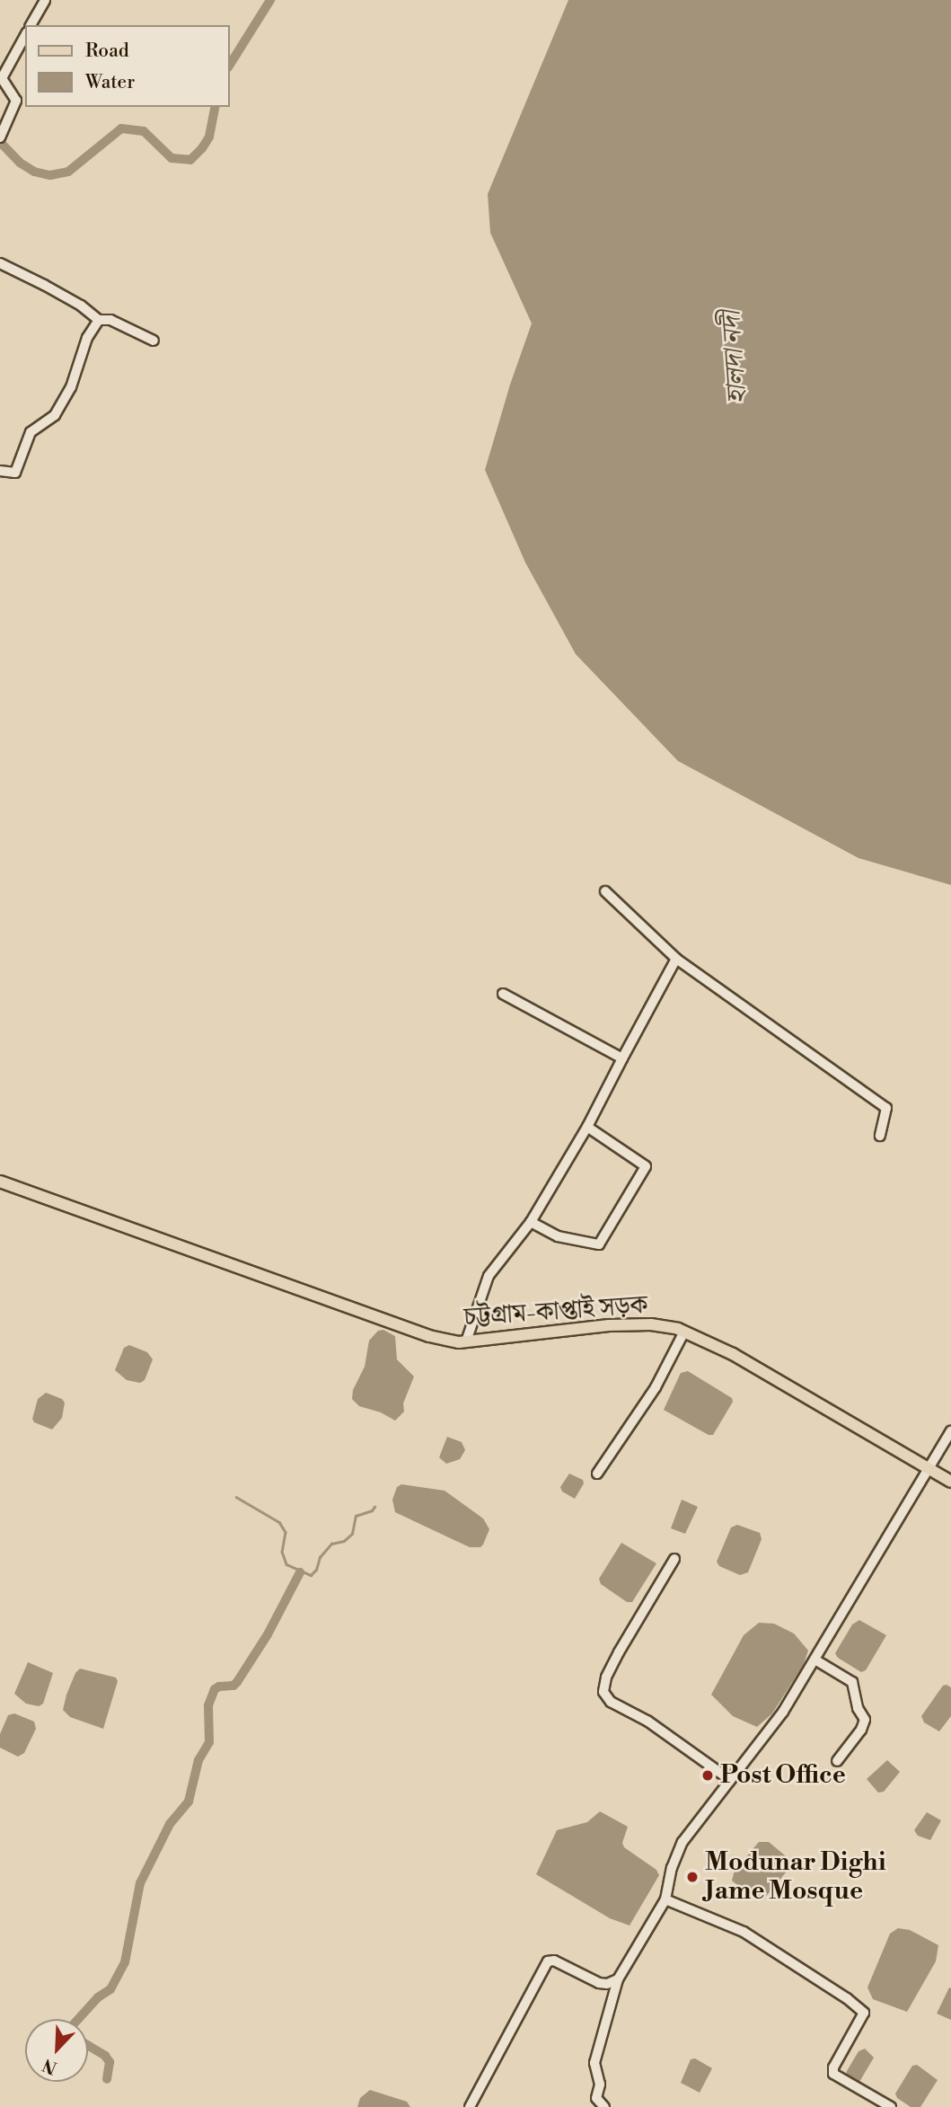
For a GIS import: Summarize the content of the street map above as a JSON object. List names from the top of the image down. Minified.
{"streets":{"main road":["চট্টগ্রাম-কাপ্তাই সড়ক"]},"water":["হালদা নদী"],"places":["Post Office","Modunar Dighi Jame Mosque"],"legend":["Road","Water"],"north":"bottom left"}
